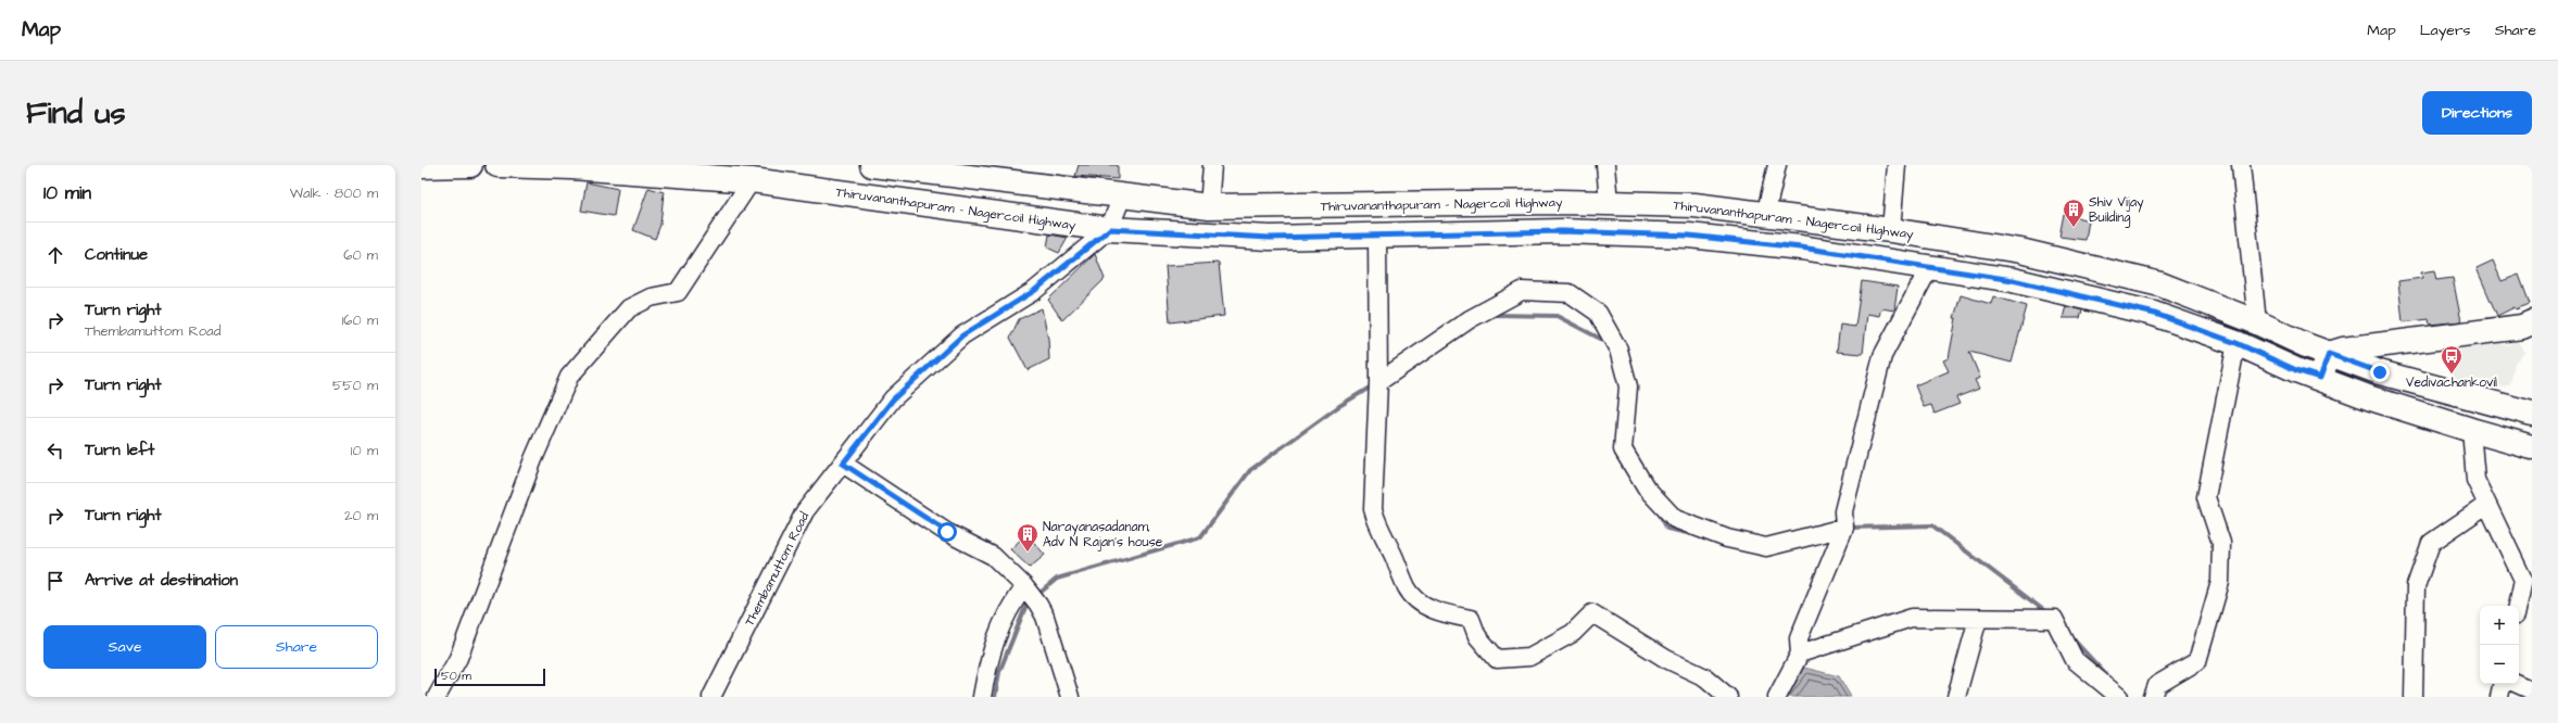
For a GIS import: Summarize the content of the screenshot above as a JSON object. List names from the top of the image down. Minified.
{"streets":{"main road":["Thiruvananthapuram - Nagercoil Highway"],"street":["Thembamuttom Road"]},"crossings":[["Thiruvananthapuram - Nagercoil Highway","Thembamuttom Road"]],"places":{"building":["Shiv Vijay Building","Narayanasadanam, Adv N Rajan's house"],"bus stop":["Vedivachankovil"]},"scale_bar":"50 m","page":{"header":"Map","nav":["Map","Layers","Share"],"buttons":["Directions",["Save","Share"]],"title":"Find us","heading":["10 min","Walk · 800 m"],"list":[["Continue","60 m"],["Turn right","Thembamuttom Road","160 m"],["Turn right","550 m"],["Turn left","10 m"],["Turn right","20 m"],"Arrive at destination"],"map_buttons":["+","−"],"scale":"50 m"}}
